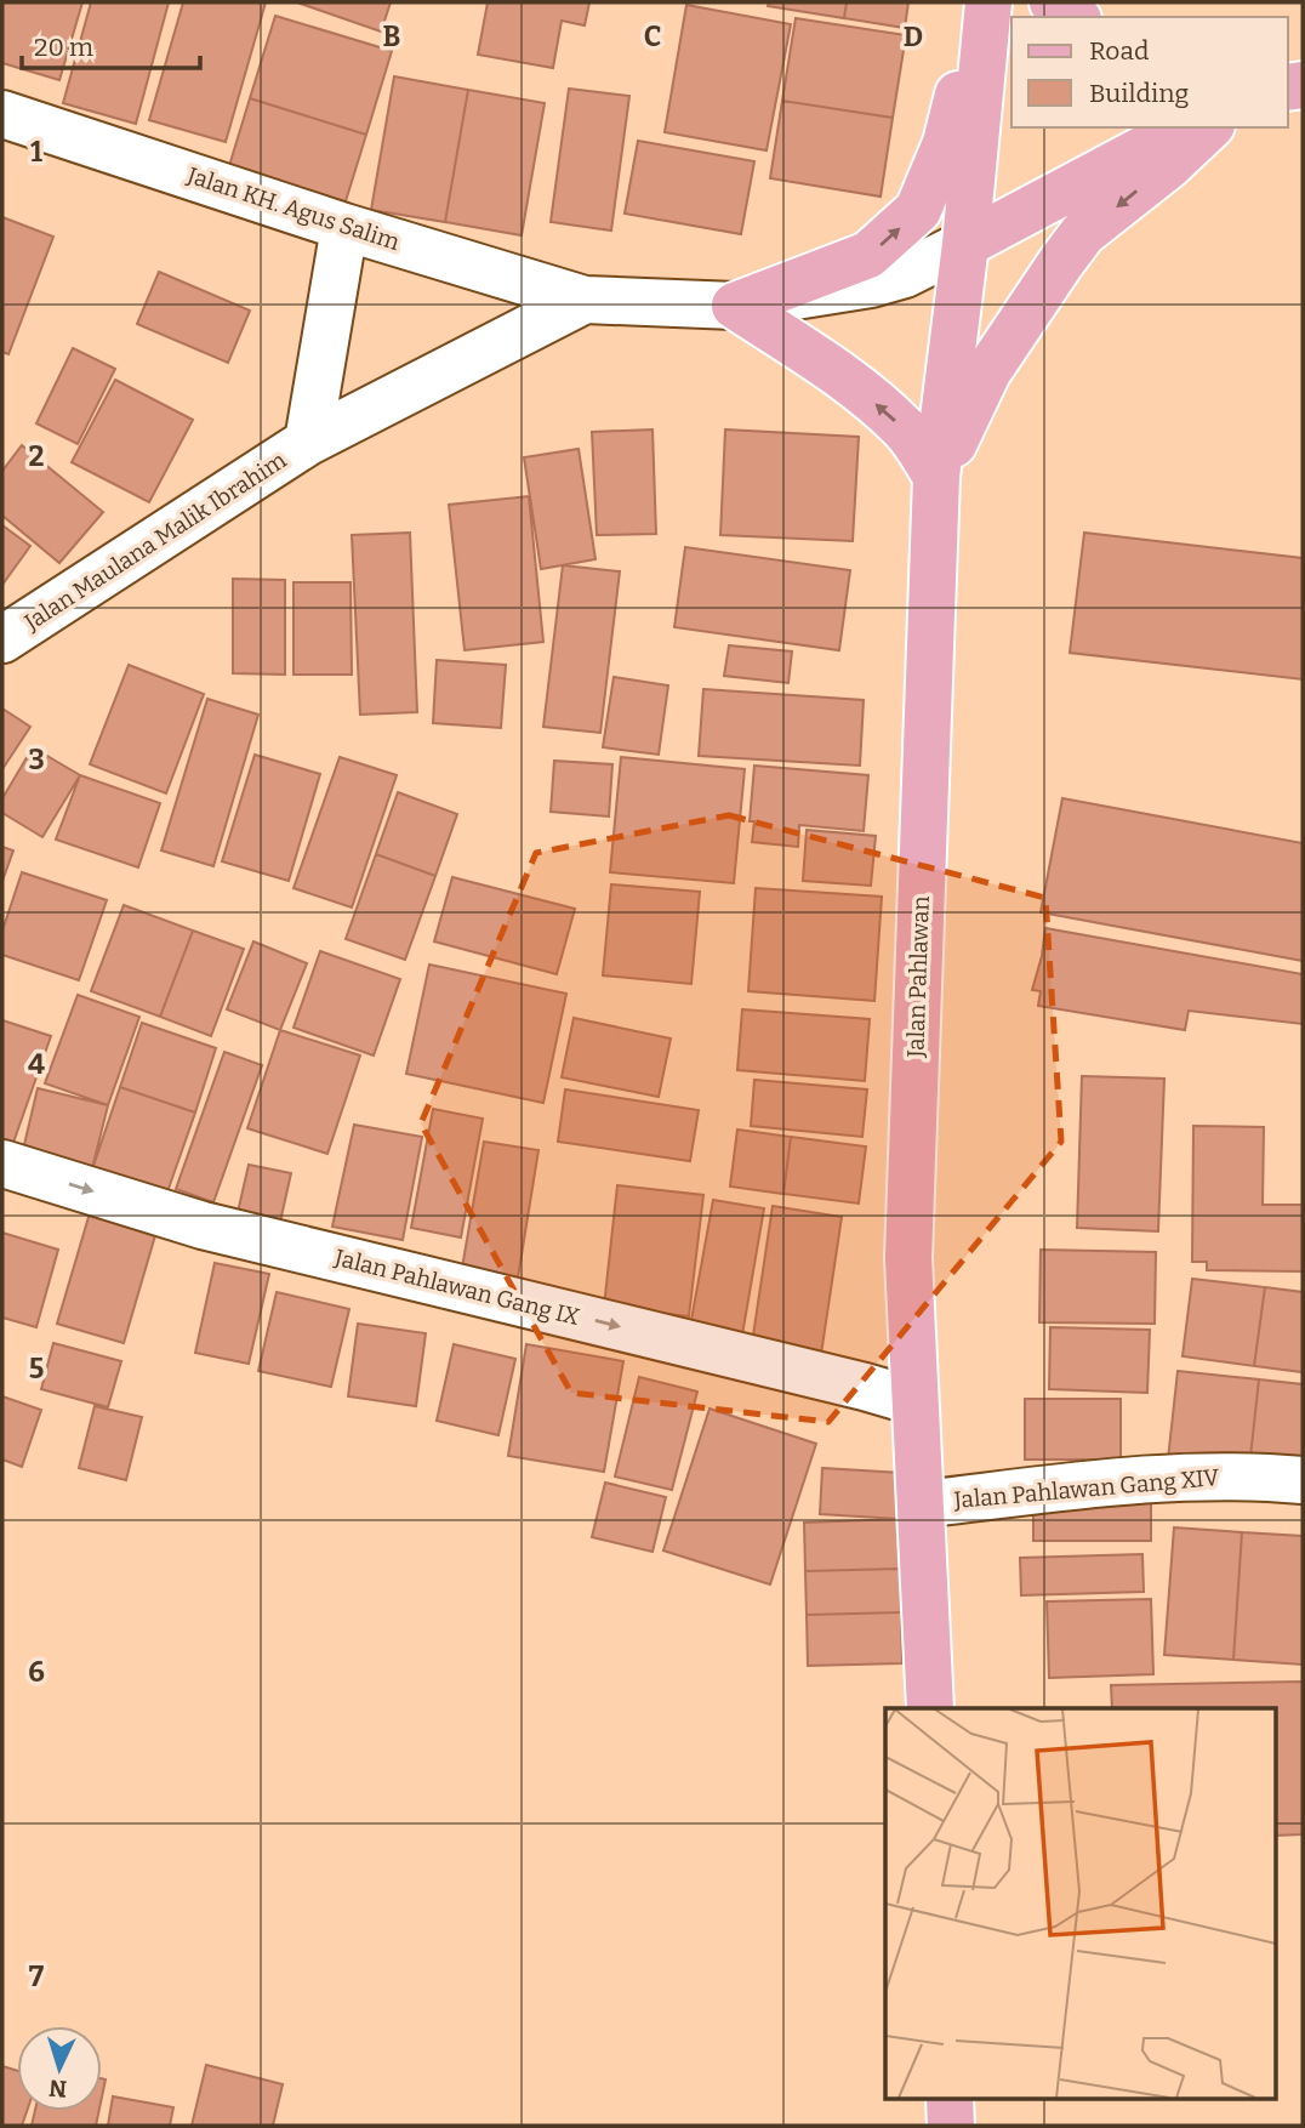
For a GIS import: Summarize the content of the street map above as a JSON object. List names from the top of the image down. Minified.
{"streets":{"main road":["Jalan Pahlawan"],"street":["Jalan KH. Agus Salim","Jalan Maulana Malik Ibrahim","Jalan Pahlawan Gang IX","Jalan Pahlawan Gang XIV"]},"crossings":[["Jalan KH. Agus Salim","Jalan Maulana Malik Ibrahim"],["Jalan Pahlawan","Jalan Pahlawan Gang IX"],["Jalan Pahlawan","Jalan Pahlawan Gang XIV"]],"one_way":["Jalan Pahlawan Gang IX"],"legend":["Road","Building"],"scale_bar":"20 m","north":"bottom","grid":{"columns":["B","C","D"],"rows":["1","2","3","4","5","6","7"]}}
